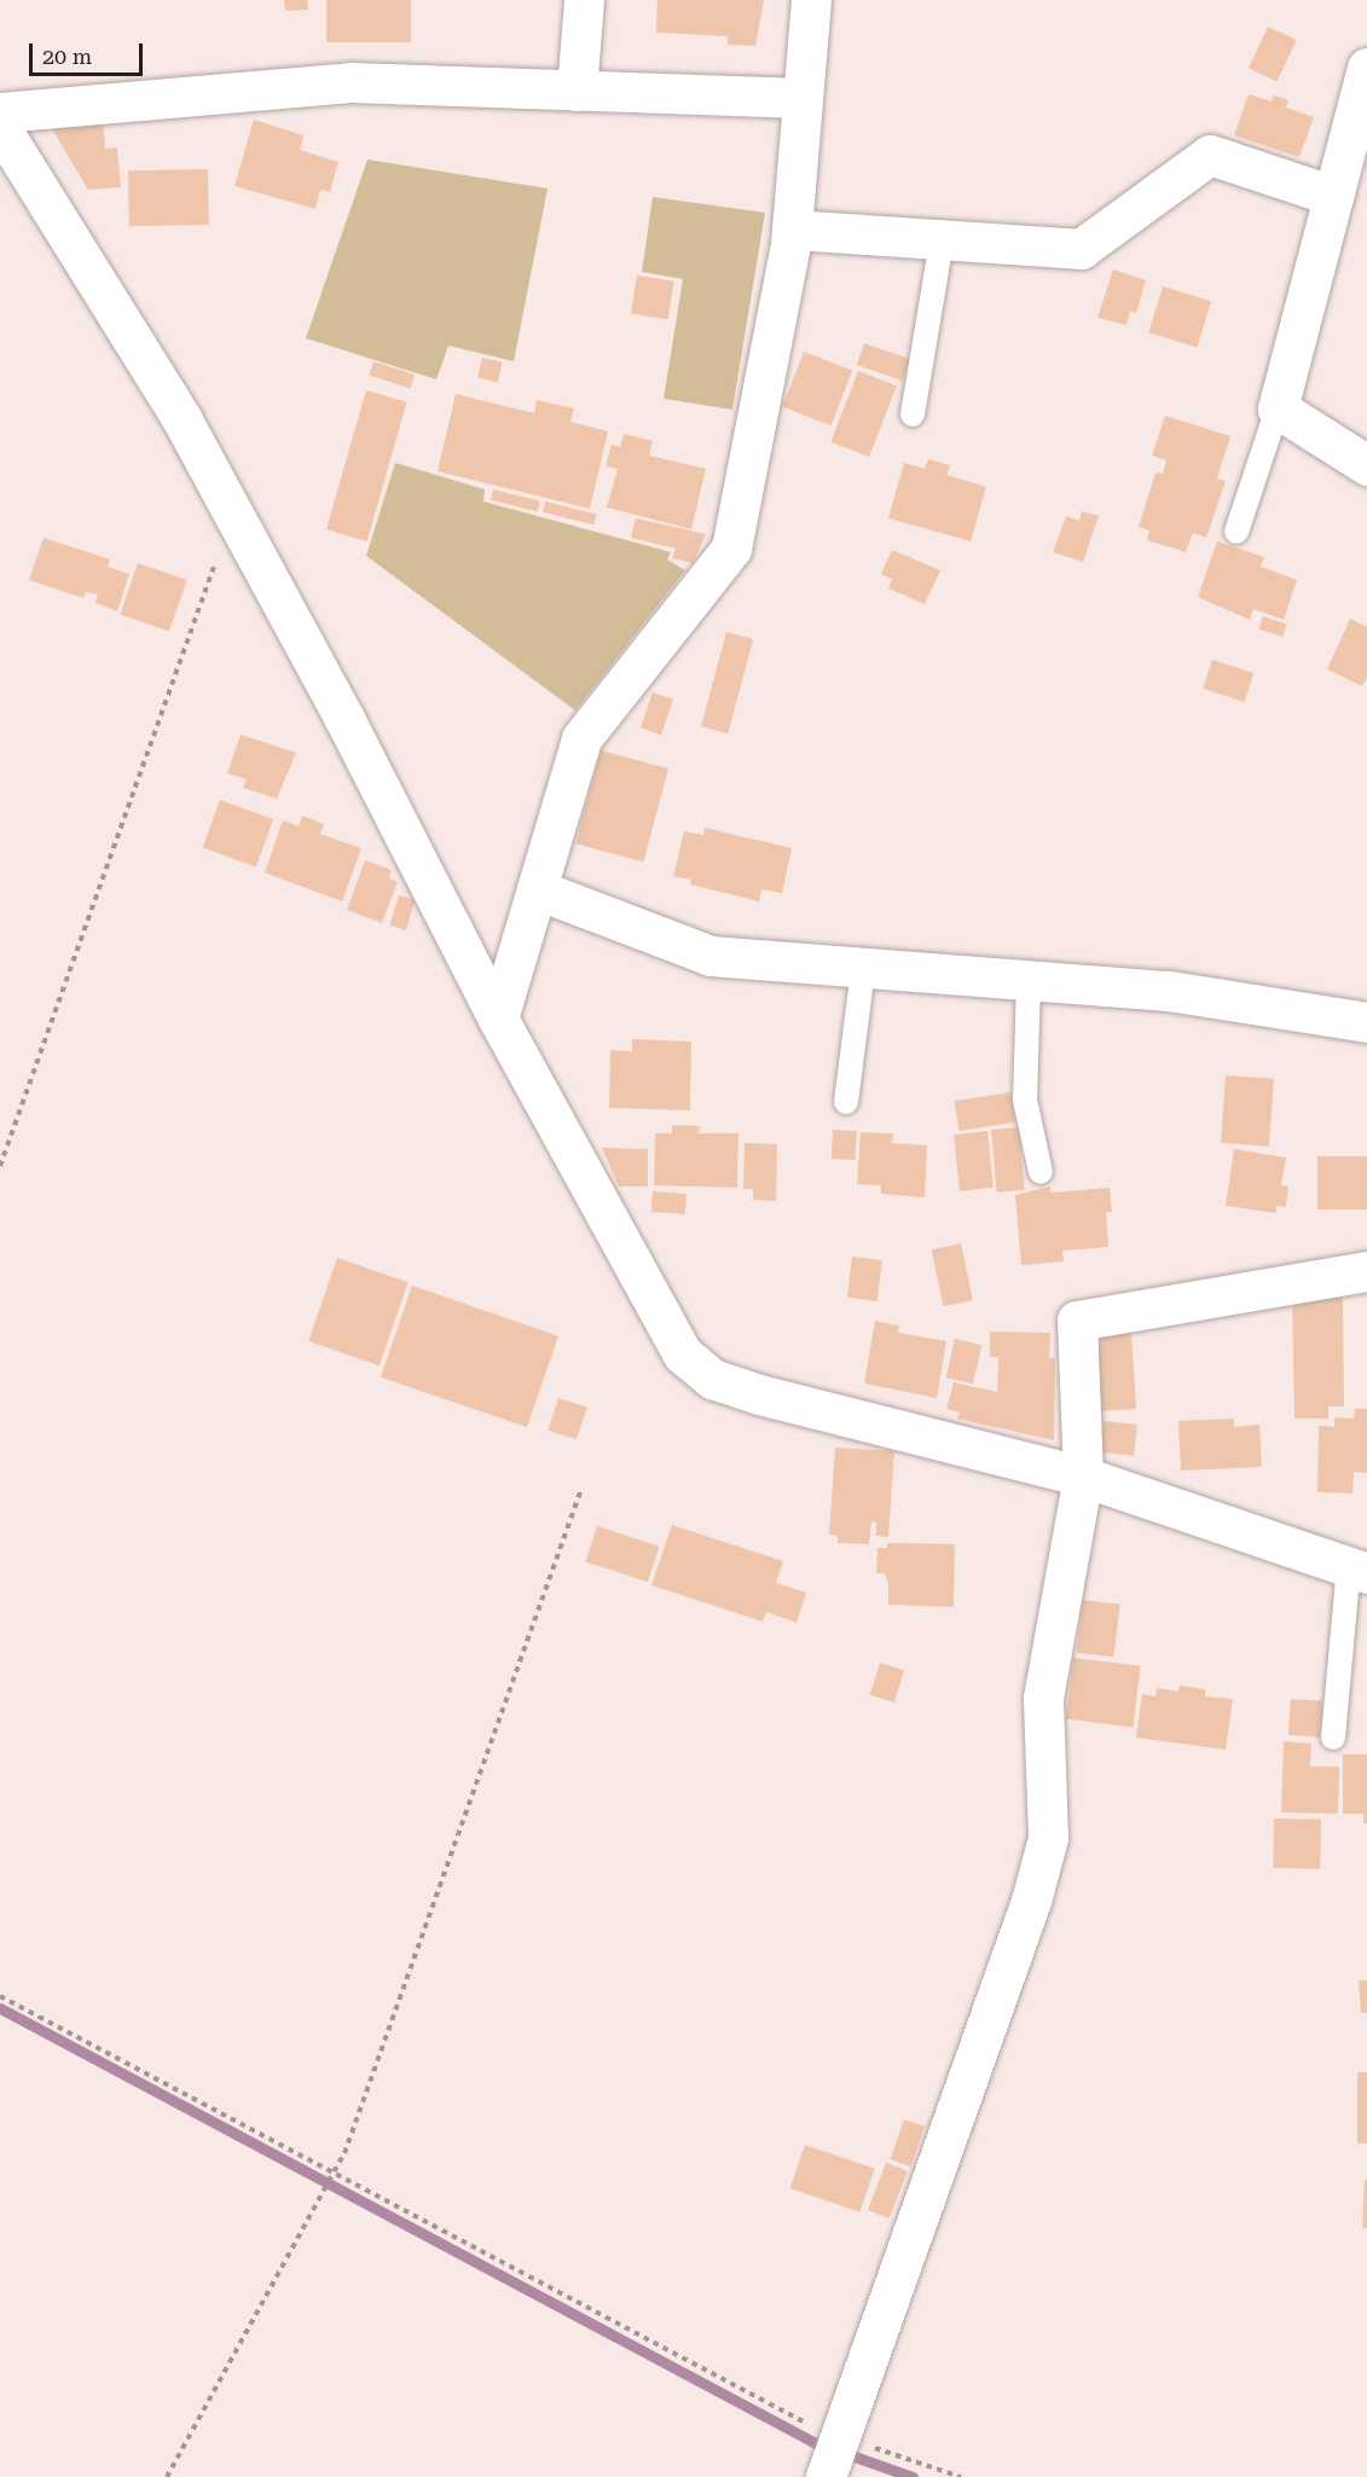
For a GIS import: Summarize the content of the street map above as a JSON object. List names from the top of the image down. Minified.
{"scale_bar":"20 m"}
